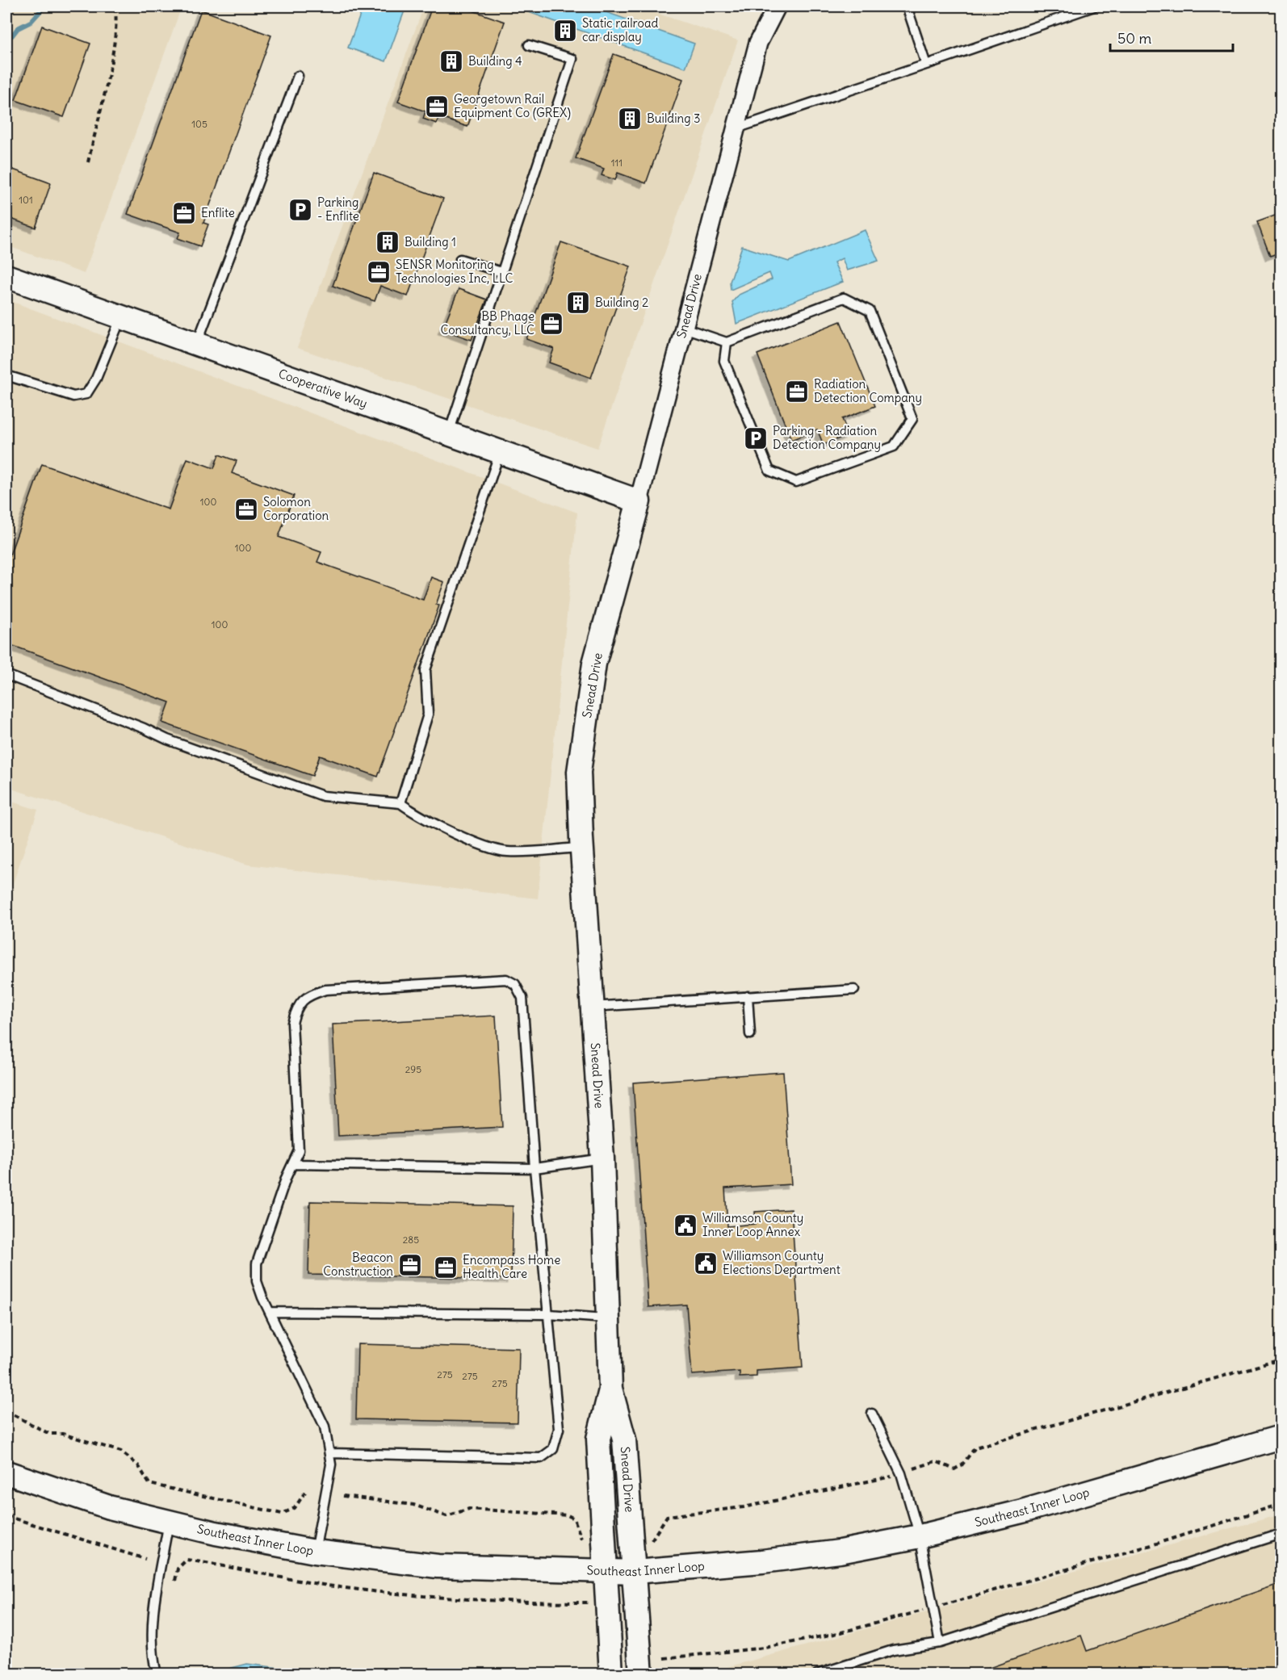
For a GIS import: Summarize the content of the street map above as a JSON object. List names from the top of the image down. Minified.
{"streets":{"street":["Snead Drive","Cooperative Way","Southeast Inner Loop"]},"crossings":[["Snead Drive","Cooperative Way"],["Snead Drive","Southeast Inner Loop"]],"places":{"building":["Static railroad car display","Building 4","Building 3","Building 1","Building 2"],"office":["Georgetown Rail Equipment Co (GREX)","Enflite","SENSR Monitoring Technologies Inc, LLC","BB Phage Consultancy, LLC","Radiation Detection Company","Solomon Corporation","Beacon Construction","Encompass Home Health Care"],"parking":["Parking - Enflite","Parking - Radiation Detection Company"],"public building":["Williamson County Inner Loop Annex","Williamson County Elections Department"]},"house_numbers":["105","111","101","100","100","100","295","285","275","275","275"],"scale_bar":"50 m"}
